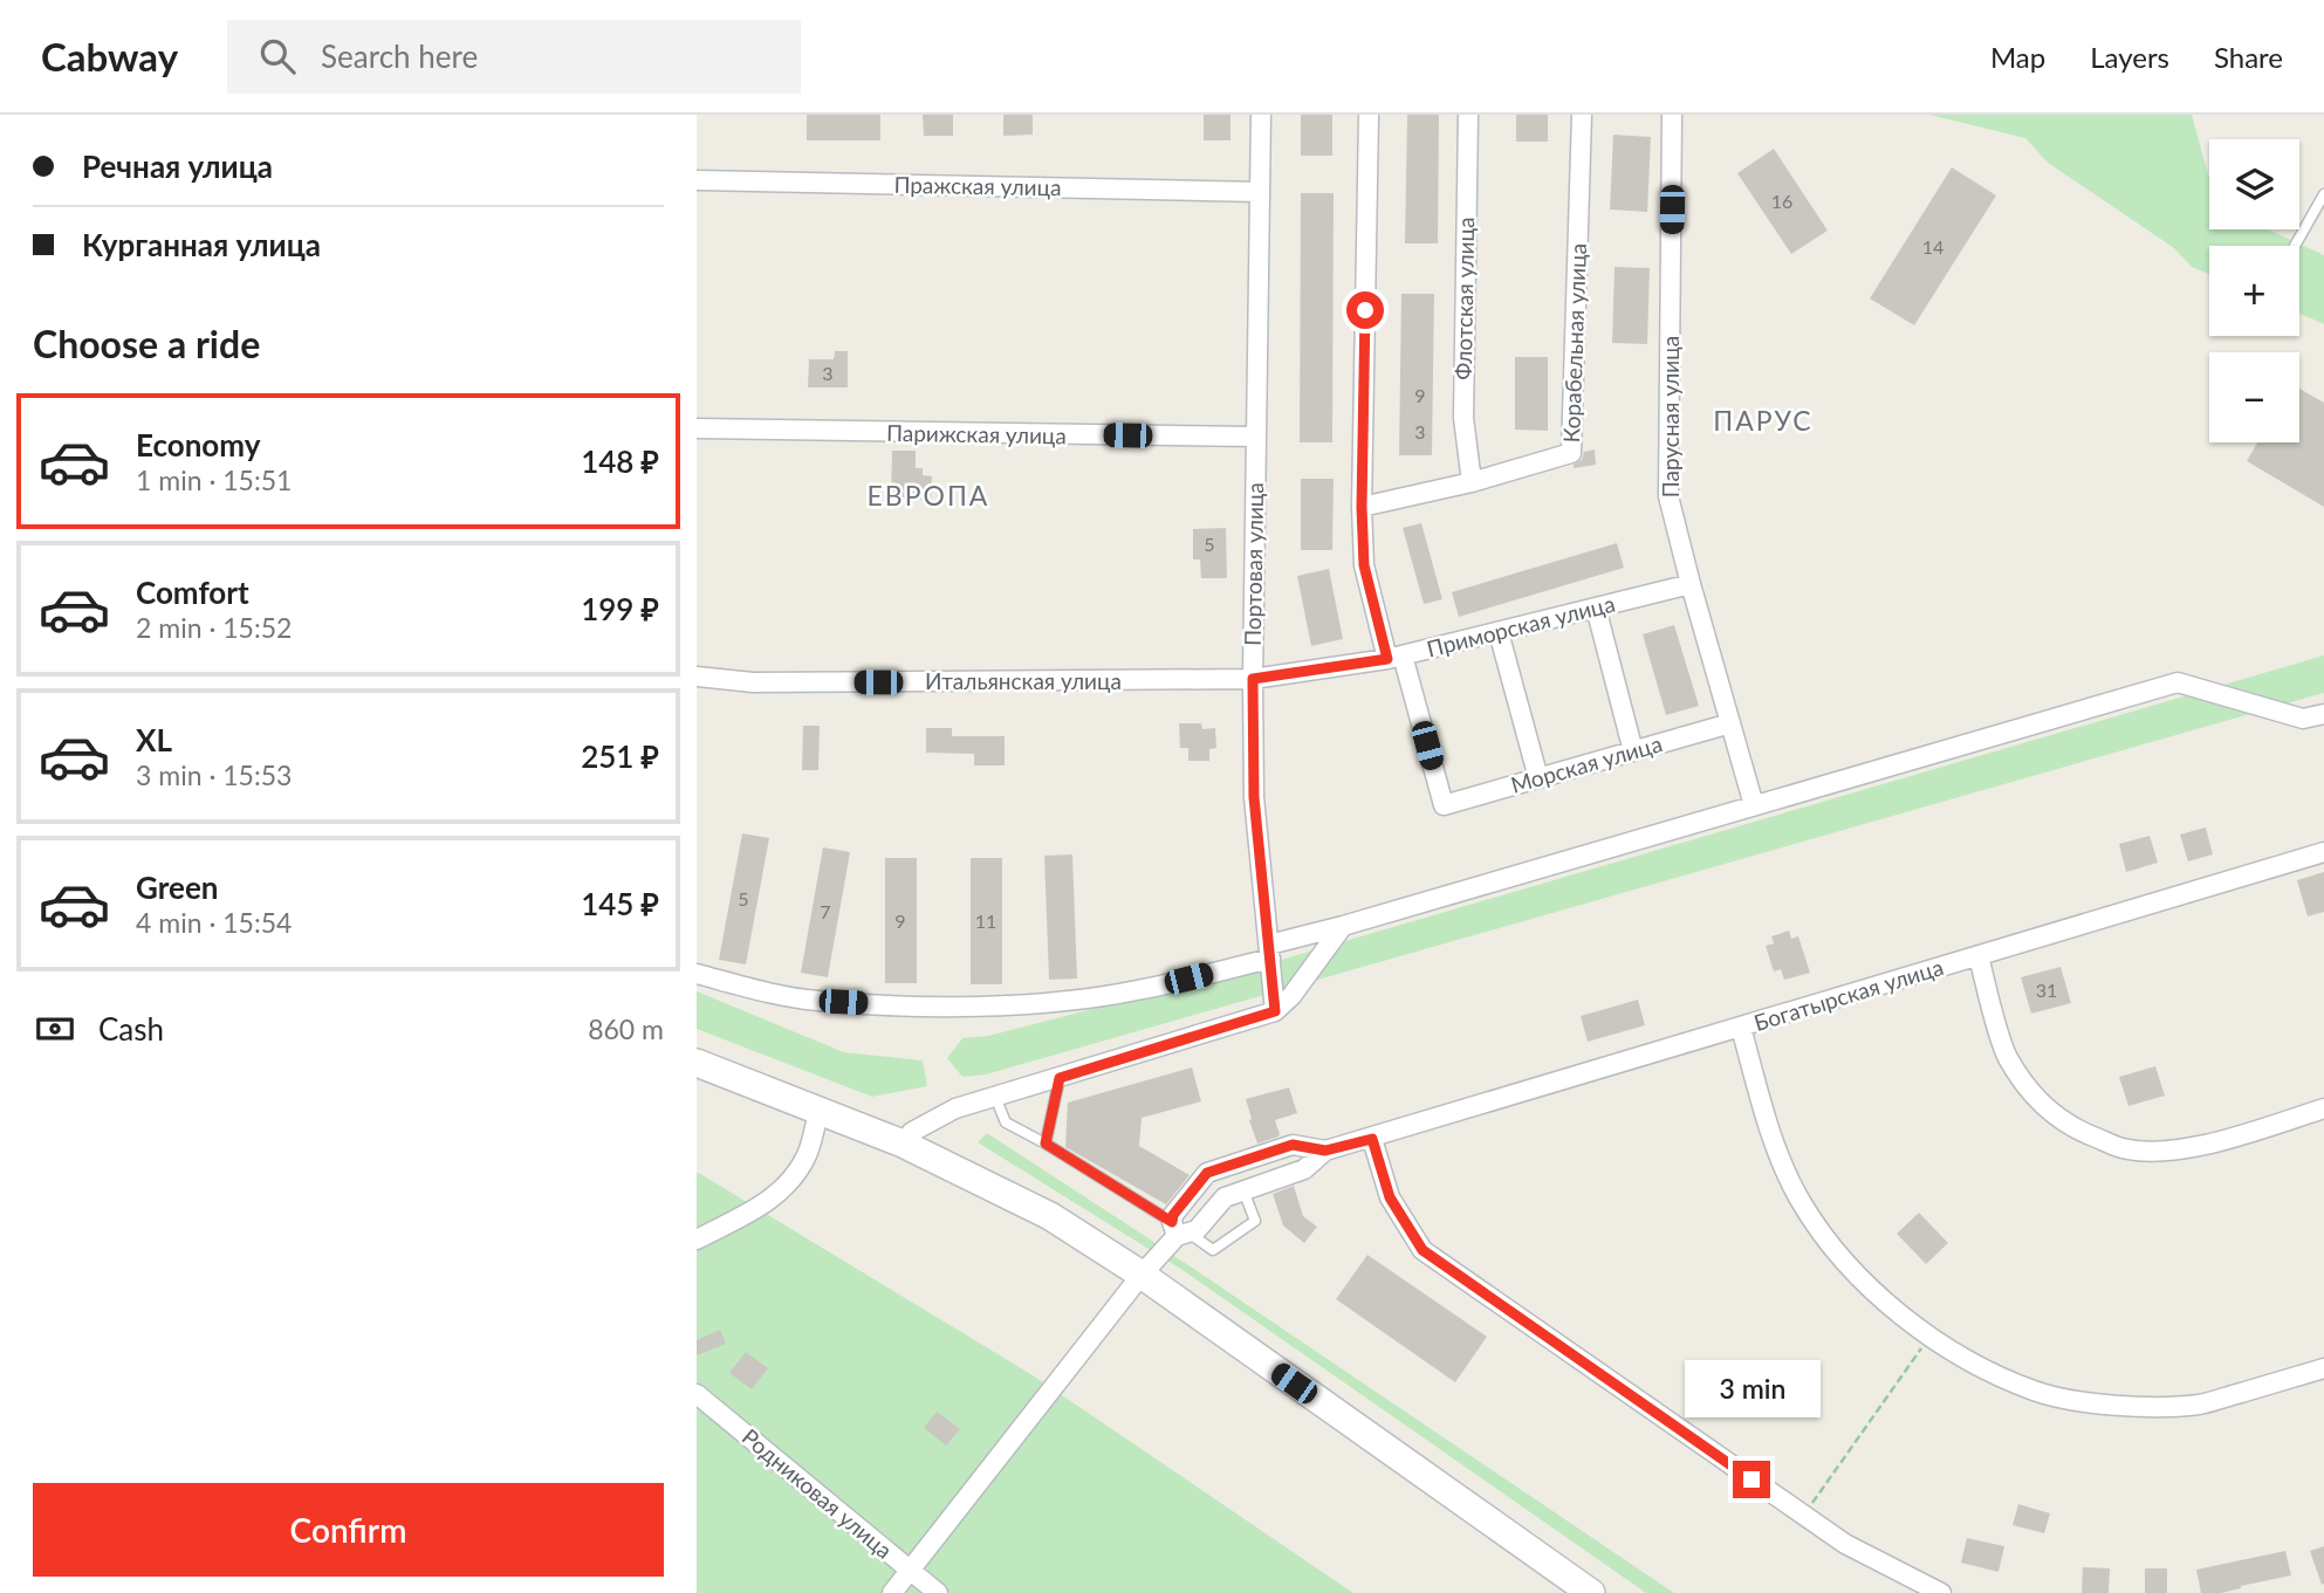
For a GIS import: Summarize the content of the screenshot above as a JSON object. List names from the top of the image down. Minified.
{"streets":{"street":["Пражская улица","Флотская улица","Корабельная улица","Парусная улица","Парижская улица","Портовая улица","Приморская улица","Итальянская улица","Морская улица","Богатырская улица","Родниковая улица"]},"crossings":[["Пражская улица","Портовая улица"],["Флотская улица","Корабельная улица"],["Парусная улица","Приморская улица"],["Парусная улица","Морская улица"],["Парижская улица","Портовая улица"],["Портовая улица","Приморская улица"],["Портовая улица","Итальянская улица"],["Приморская улица","Итальянская улица"],["Приморская улица","Морская улица"]],"districts":["ПАРУС","ЕВРОПА"],"house_numbers":["16","14","3","9","3","5","5","7","9","11","31"],"page":{"header":"Cabway","search":"Search here","nav":["Map","Layers","Share"],"banner":["Речная улица","Курганная улица"],"map_buttons":["+","−"],"heading":"Choose a ride","list":[{"name":"Economy","note":"1 min · 15:51","value":"148 ₽"},{"name":"Comfort","note":"2 min · 15:52","value":"199 ₽"},{"name":"XL","note":"3 min · 15:53","value":"251 ₽"},{"name":"Green","note":"4 min · 15:54","value":"145 ₽"}],"pay":["Cash","860 m"],"bubble":"3 min","buttons":"Confirm"}}
